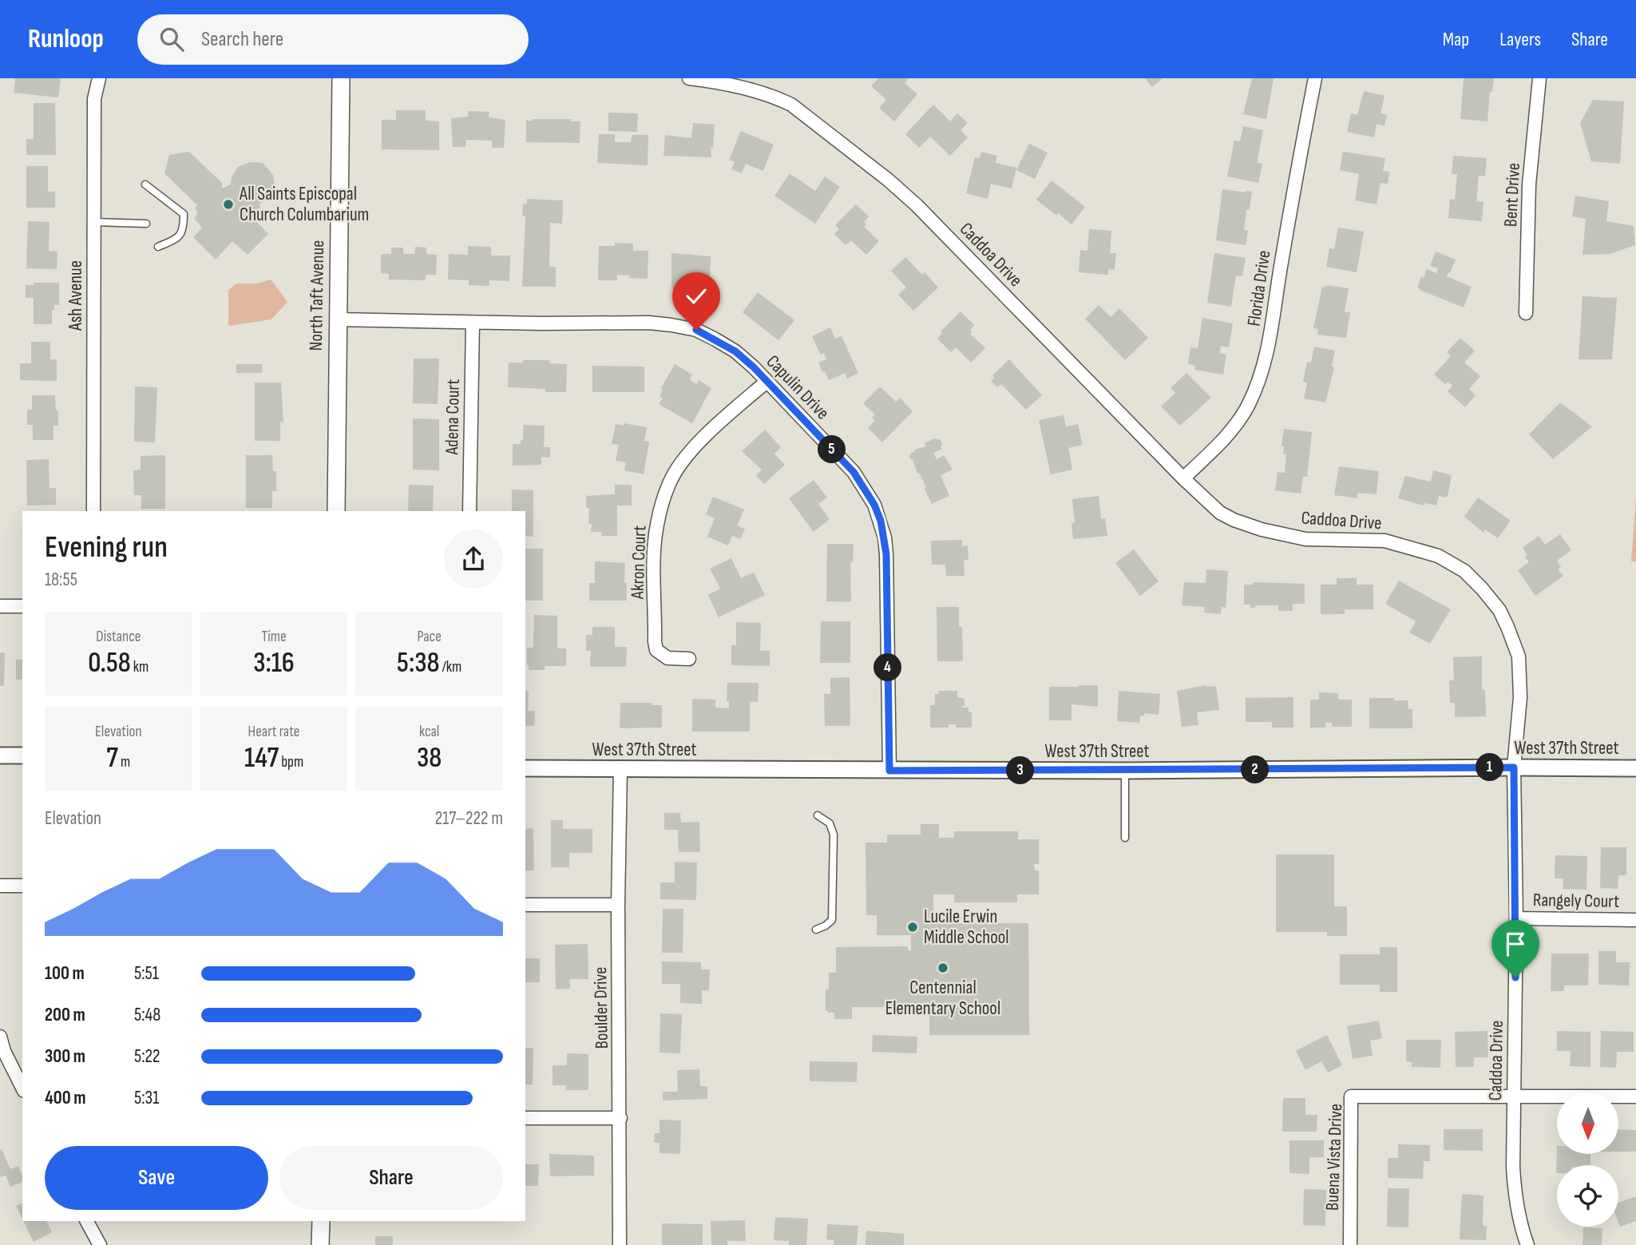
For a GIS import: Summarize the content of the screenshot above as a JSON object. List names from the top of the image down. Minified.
{"streets":{"main road":["North Taft Avenue"],"street":["Bent Drive","Caddoa Drive","Florida Drive","Ash Avenue","Capulin Drive","Adena Court","Akron Court","West 37th Street","Rangely Court","Boulder Drive","Buena Vista Drive"]},"crossings":[["Caddoa Drive","Florida Drive"],["Caddoa Drive","West 37th Street"],["Caddoa Drive","Rangely Court"],["Caddoa Drive","Buena Vista Drive"],["North Taft Avenue","Capulin Drive"],["Capulin Drive","Adena Court"],["Capulin Drive","Akron Court"],["Capulin Drive","West 37th Street"],["West 37th Street","Boulder Drive"]],"places":["All Saints Episcopal Church Columbarium","Lucile Erwin Middle School","Centennial Elementary School"],"north":"bottom","page":{"header":"Runloop","search":"Search here","nav":["Map","Layers","Share"],"pins":["5","4","1","2","3"],"heading":["Evening run","18:55"],"stats":[["Distance","0.58 km"],["Time","3:16"],["Pace","5:38 /km"],["Elevation","7 m"],["Heart rate","147 bpm"],["kcal","38"]],"chart":["Elevation","217–222 m"],"list":[{"name":"100 m","note":"5:51"},{"name":"200 m","note":"5:48"},{"name":"300 m","note":"5:22"},{"name":"400 m","note":"5:31"}],"buttons":["Save","Share"]}}
